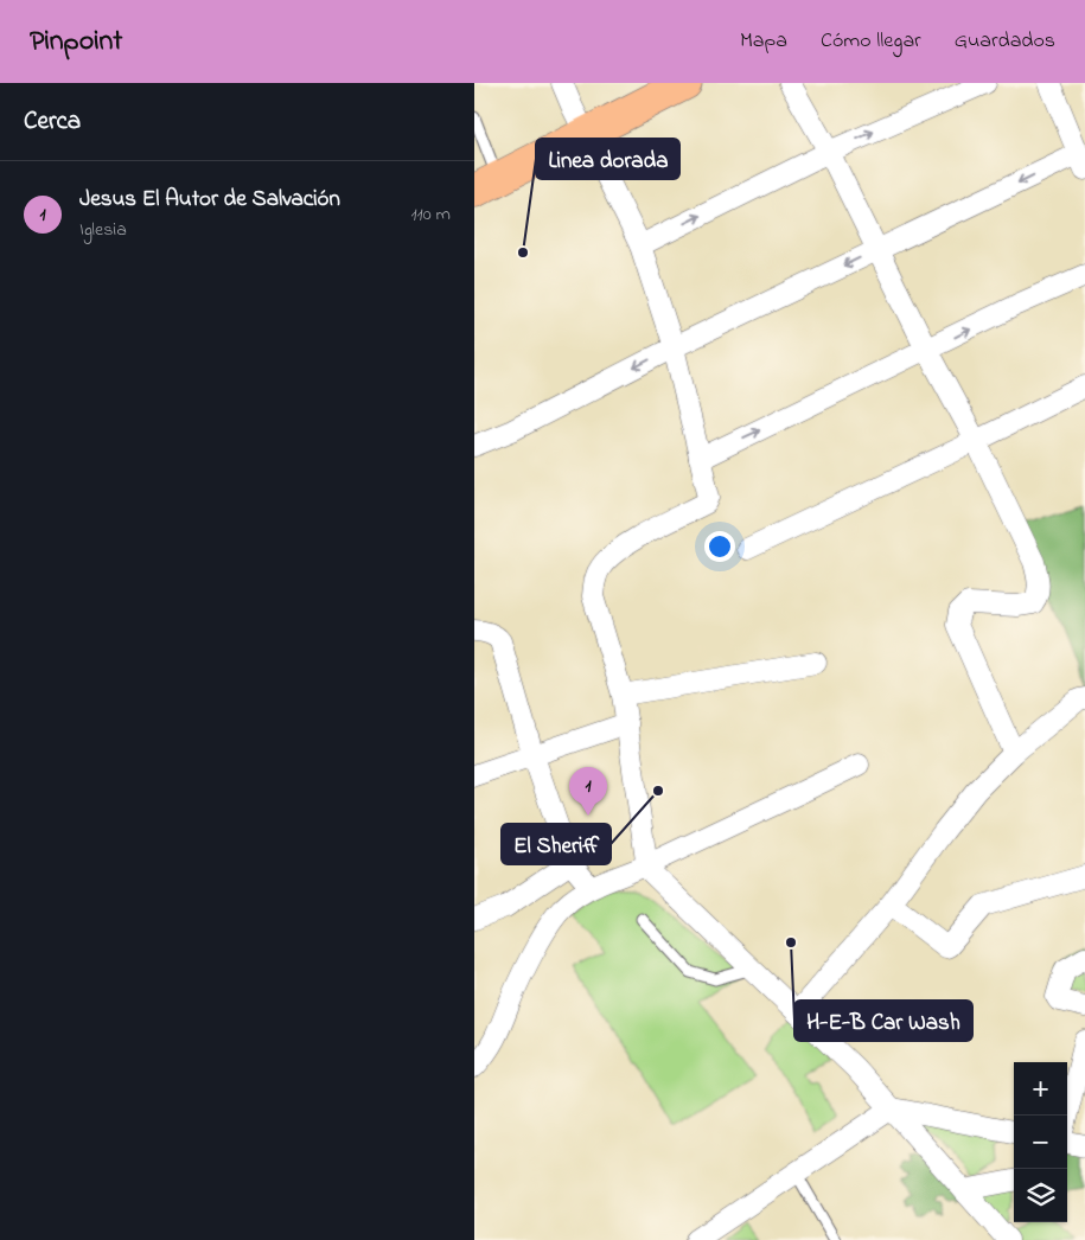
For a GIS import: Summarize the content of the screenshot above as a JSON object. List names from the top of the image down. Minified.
{"places":["Linea dorada","El Sheriff","H-E-B Car Wash"],"page":{"header":"Pinpoint","nav":["Mapa","Cómo llegar","Guardados"],"heading":"Cerca","list":[{"mark":"1","name":"Jesus El Autor de Salvación","note":"Iglesia","value":"110 m"}],"pins":"1","map_buttons":["+","−"]}}
